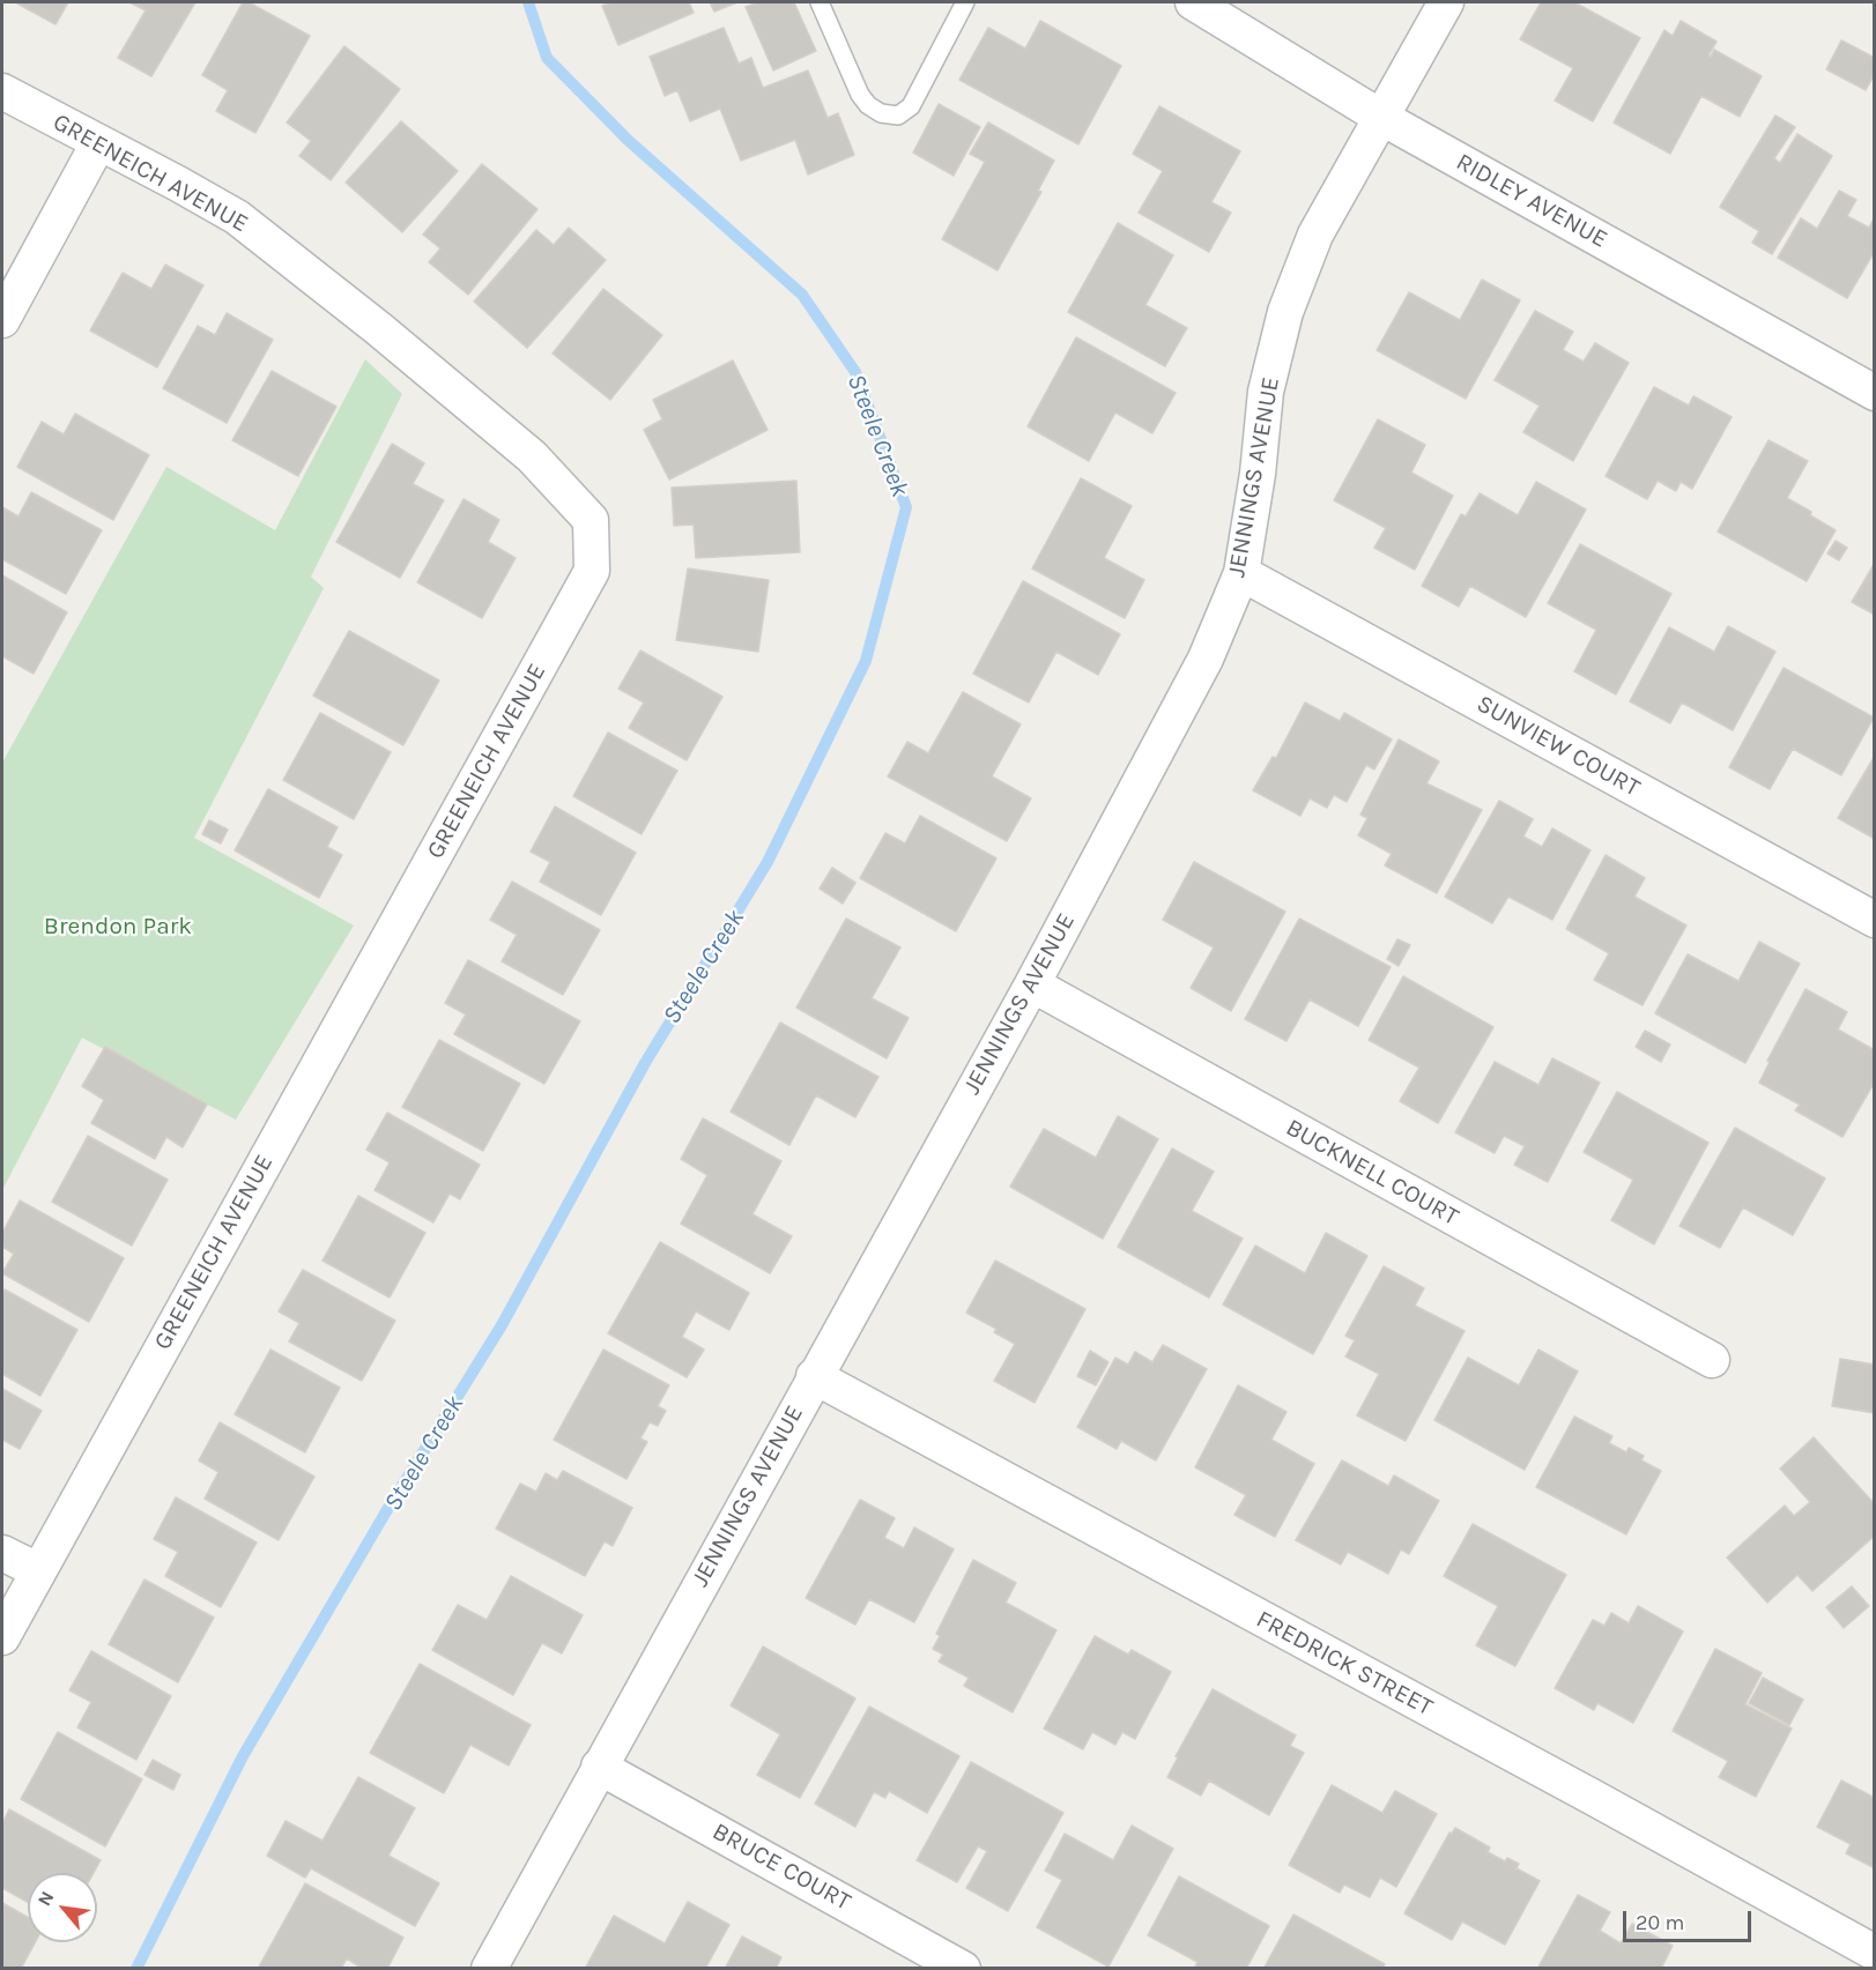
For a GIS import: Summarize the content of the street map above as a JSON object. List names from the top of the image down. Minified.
{"streets":{"street":["GREENEICH AVENUE","RIDLEY AVENUE","JENNINGS AVENUE","SUNVIEW COURT","BUCKNELL COURT","FREDRICK STREET","BRUCE COURT"]},"crossings":[["RIDLEY AVENUE","JENNINGS AVENUE"],["JENNINGS AVENUE","SUNVIEW COURT"],["JENNINGS AVENUE","BUCKNELL COURT"],["JENNINGS AVENUE","FREDRICK STREET"],["JENNINGS AVENUE","BRUCE COURT"]],"water":["Steele Creek"],"parks":["Brendon Park"],"scale_bar":"20 m","north":"top left"}
